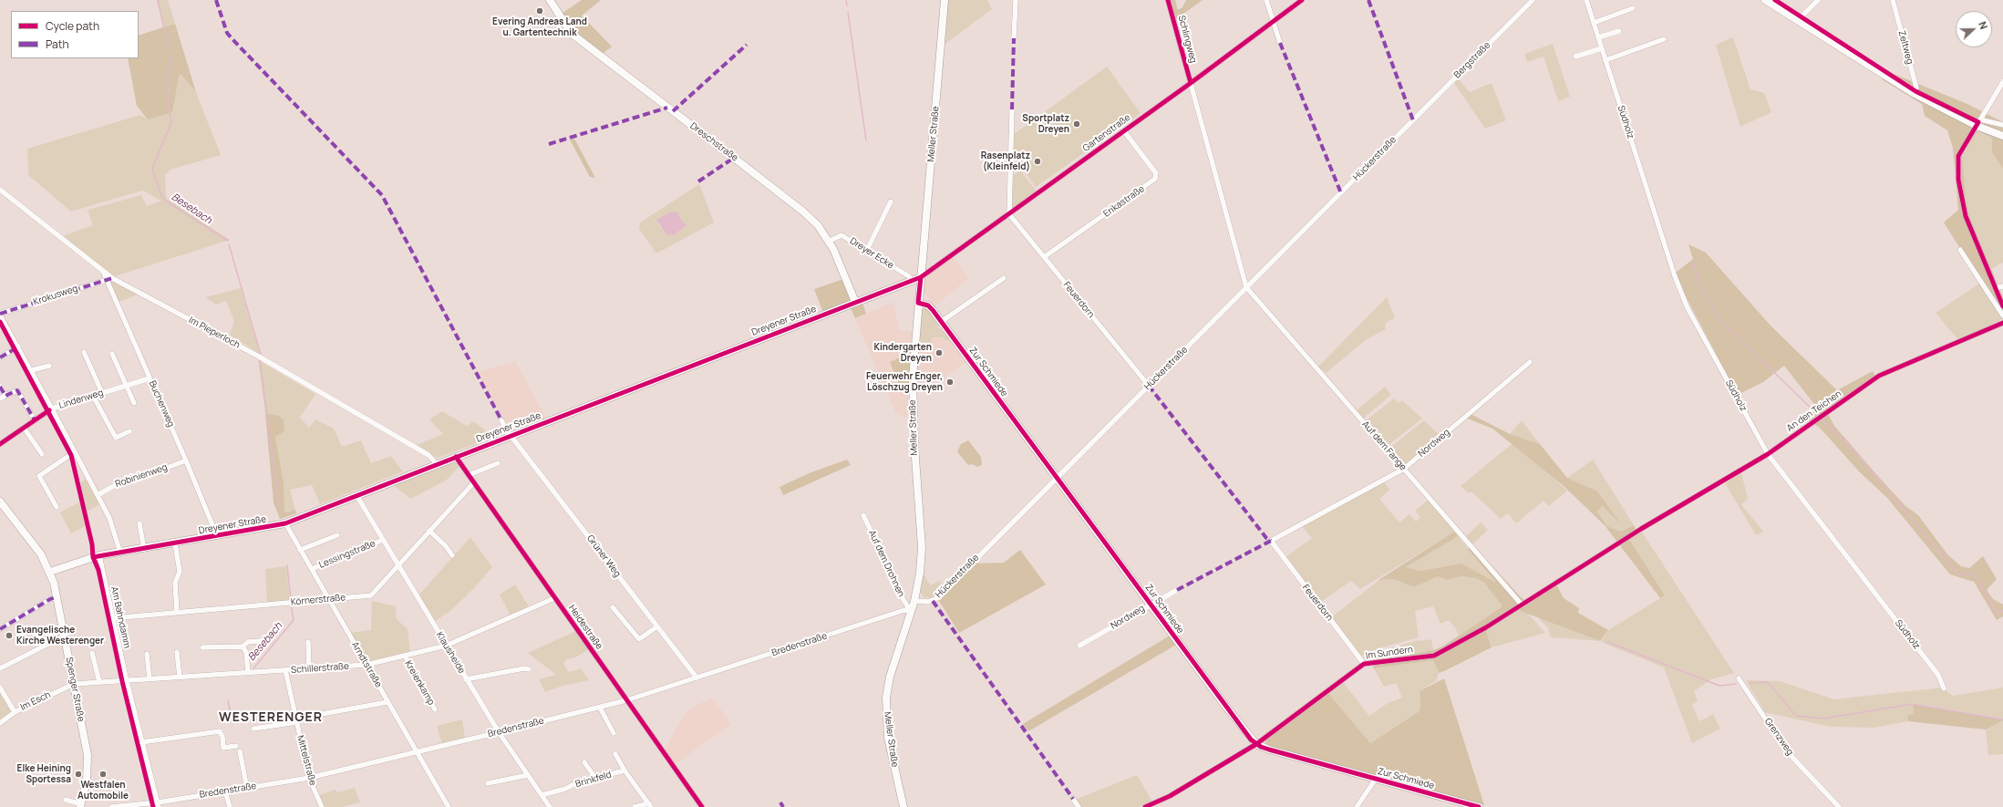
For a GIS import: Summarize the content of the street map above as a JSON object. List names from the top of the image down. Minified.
{"streets":{"street":["Schlingweg","Zeltweg","Bergstraße","Südholz","Gartenstraße","Meller Straße","Dreschstraße","Hückerstraße","Erikastraße","Dreyer Ecke","Krokusweg","Feuerdorn","Dreyener Straße","Im Pieperloch","Zur Schmiede","Lindenweg","Buchenweg","An den Teichen","Nordweg","Auf dem Fange","Robinienweg","Lessingstraße","Grüner Weg","Auf dem Drohnen","Körnerstraße","Am Bahndamm","Heidestraße","Bredenstraße","Klausheide","Im Sundern","Arndtstraße","Schillerstraße","Kreienkamp","Spenger Straße","Im Esch","Grenzweg","Mittelstraße","Brinkfeld"]},"crossings":[["Schlingweg","Gartenstraße"],["Schlingweg","Hückerstraße"],["Schlingweg","Auf dem Fange"],["Bergstraße","Hückerstraße"],["Südholz","An den Teichen"],["Gartenstraße","Meller Straße"],["Gartenstraße","Erikastraße"],["Gartenstraße","Feuerdorn"],["Gartenstraße","Dreyener Straße"],["Meller Straße","Hückerstraße"],["Meller Straße","Dreyener Straße"],["Meller Straße","Zur Schmiede"],["Meller Straße","Auf dem Drohnen"],["Meller Straße","Bredenstraße"],["Dreschstraße","Dreyer Ecke"],["Dreschstraße","Dreyener Straße"],["Hückerstraße","Feuerdorn"],["Hückerstraße","Zur Schmiede"],["Hückerstraße","Auf dem Fange"],["Erikastraße","Feuerdorn"],["Dreyer Ecke","Dreyener Straße"],["Krokusweg","Im Pieperloch"],["Krokusweg","Buchenweg"],["Feuerdorn","Nordweg"],["Feuerdorn","Im Sundern"],["Dreyener Straße","Im Pieperloch"],["Dreyener Straße","Buchenweg"],["Dreyener Straße","Grüner Weg"],["Dreyener Straße","Am Bahndamm"],["Dreyener Straße","Heidestraße"],["Dreyener Straße","Klausheide"],["Dreyener Straße","Arndtstraße"],["Dreyener Straße","Spenger Straße"],["Im Pieperloch","Buchenweg"],["Zur Schmiede","Nordweg"],["Zur Schmiede","Im Sundern"],["Lindenweg","Buchenweg"],["Buchenweg","Robinienweg"],["An den Teichen","Im Sundern"],["Nordweg","Auf dem Fange"],["Auf dem Fange","Im Sundern"],["Lessingstraße","Klausheide"],["Lessingstraße","Arndtstraße"],["Grüner Weg","Bredenstraße"],["Auf dem Drohnen","Bredenstraße"],["Körnerstraße","Am Bahndamm"],["Körnerstraße","Heidestraße"],["Körnerstraße","Klausheide"],["Körnerstraße","Arndtstraße"],["Am Bahndamm","Bredenstraße"],["Am Bahndamm","Schillerstraße"],["Heidestraße","Bredenstraße"],["Heidestraße","Schillerstraße"],["Bredenstraße","Klausheide"],["Bredenstraße","Arndtstraße"],["Bredenstraße","Mittelstraße"],["Klausheide","Schillerstraße"],["Klausheide","Brinkfeld"],["Arndtstraße","Schillerstraße"],["Schillerstraße","Kreienkamp"],["Schillerstraße","Spenger Straße"],["Schillerstraße","Im Esch"],["Schillerstraße","Mittelstraße"],["Spenger Straße","Im Esch"]],"districts":["WESTERENGER"],"water":["Besebach"],"places":["Evering Andreas Land u. Gartentechnik","Sportplatz Dreyen","Rasenplatz (Kleinfeld)","Kindergarten Dreyen","Feuerwehr Enger, Löschzug Dreyen","Evangelische Kirche Westerenger","Elke Heining Sportessa","Westfalen Automobile"],"legend":["Cycle path","Path"],"north":"right"}
